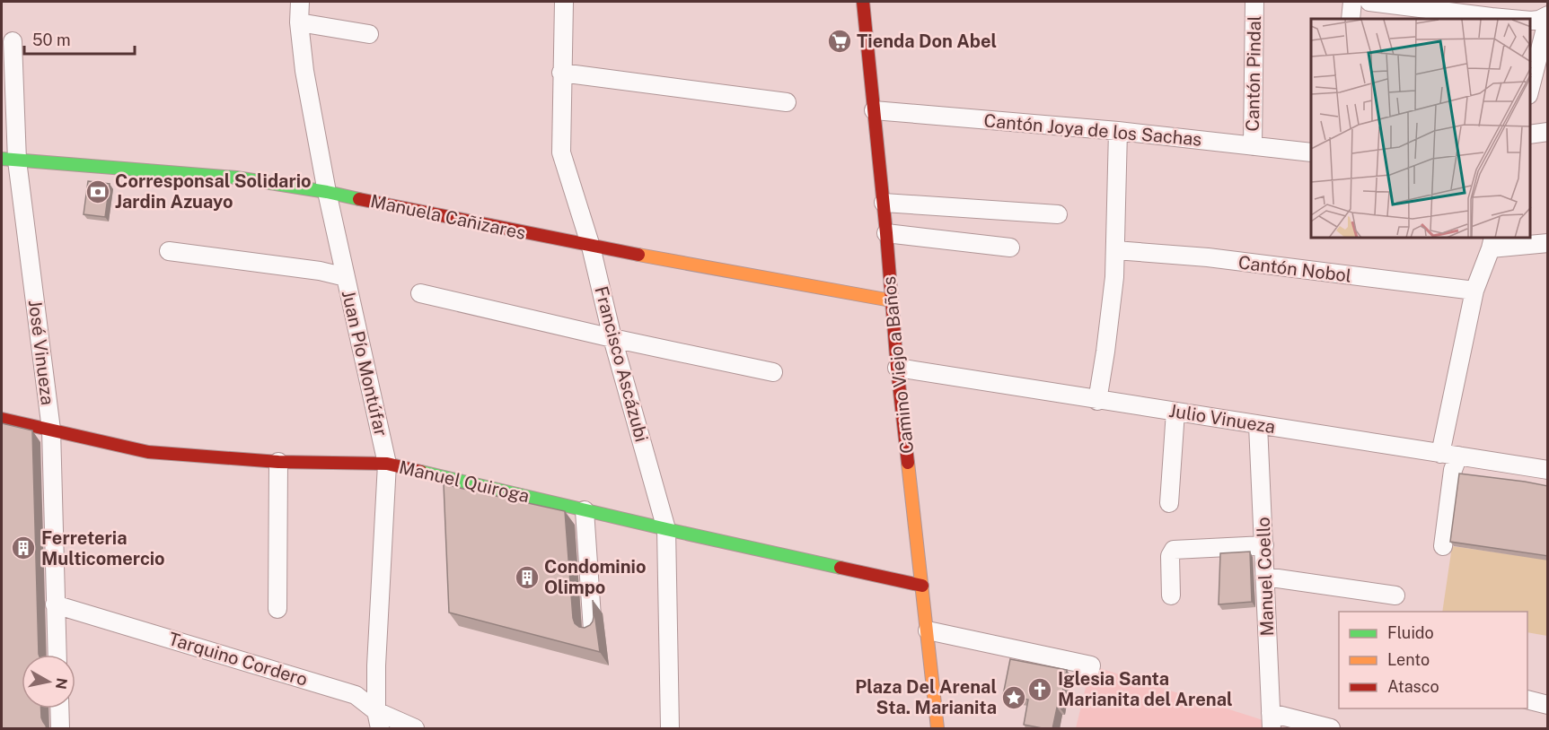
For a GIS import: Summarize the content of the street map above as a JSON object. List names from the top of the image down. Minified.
{"streets":{"street":["Cantón Pindal","Cantón Joya de los Sachas","Manuela Cañizares","Cantón Nobol","José Vinueza","Juan Pío Montúfar","Francisco Ascázubi","Camino Viejo a Baños","Julio Vinueza","Manuel Quiroga","Manuel Coello","Tarquino Cordero"]},"crossings":[["Cantón Pindal","Cantón Joya de los Sachas"],["Cantón Joya de los Sachas","Camino Viejo a Baños"],["Manuela Cañizares","José Vinueza"],["Manuela Cañizares","Juan Pío Montúfar"],["Manuela Cañizares","Francisco Ascázubi"],["Manuela Cañizares","Camino Viejo a Baños"],["José Vinueza","Manuel Quiroga"],["José Vinueza","Tarquino Cordero"],["Juan Pío Montúfar","Manuel Quiroga"],["Juan Pío Montúfar","Tarquino Cordero"],["Francisco Ascázubi","Manuel Quiroga"],["Camino Viejo a Baños","Julio Vinueza"],["Camino Viejo a Baños","Manuel Quiroga"],["Julio Vinueza","Manuel Coello"]],"places":{"supermarket":["Tienda Don Abel"],"bank":["Corresponsal Solidario Jardin Azuayo"],"building":["Ferreteria Multicomercio","Condominio Olimpo"],"church":["Iglesia Santa Marianita del Arenal"],"place":["Plaza Del Arenal Sta. Marianita"]},"legend":["Fluido","Lento","Atasco"],"scale_bar":"50 m","north":"right"}
